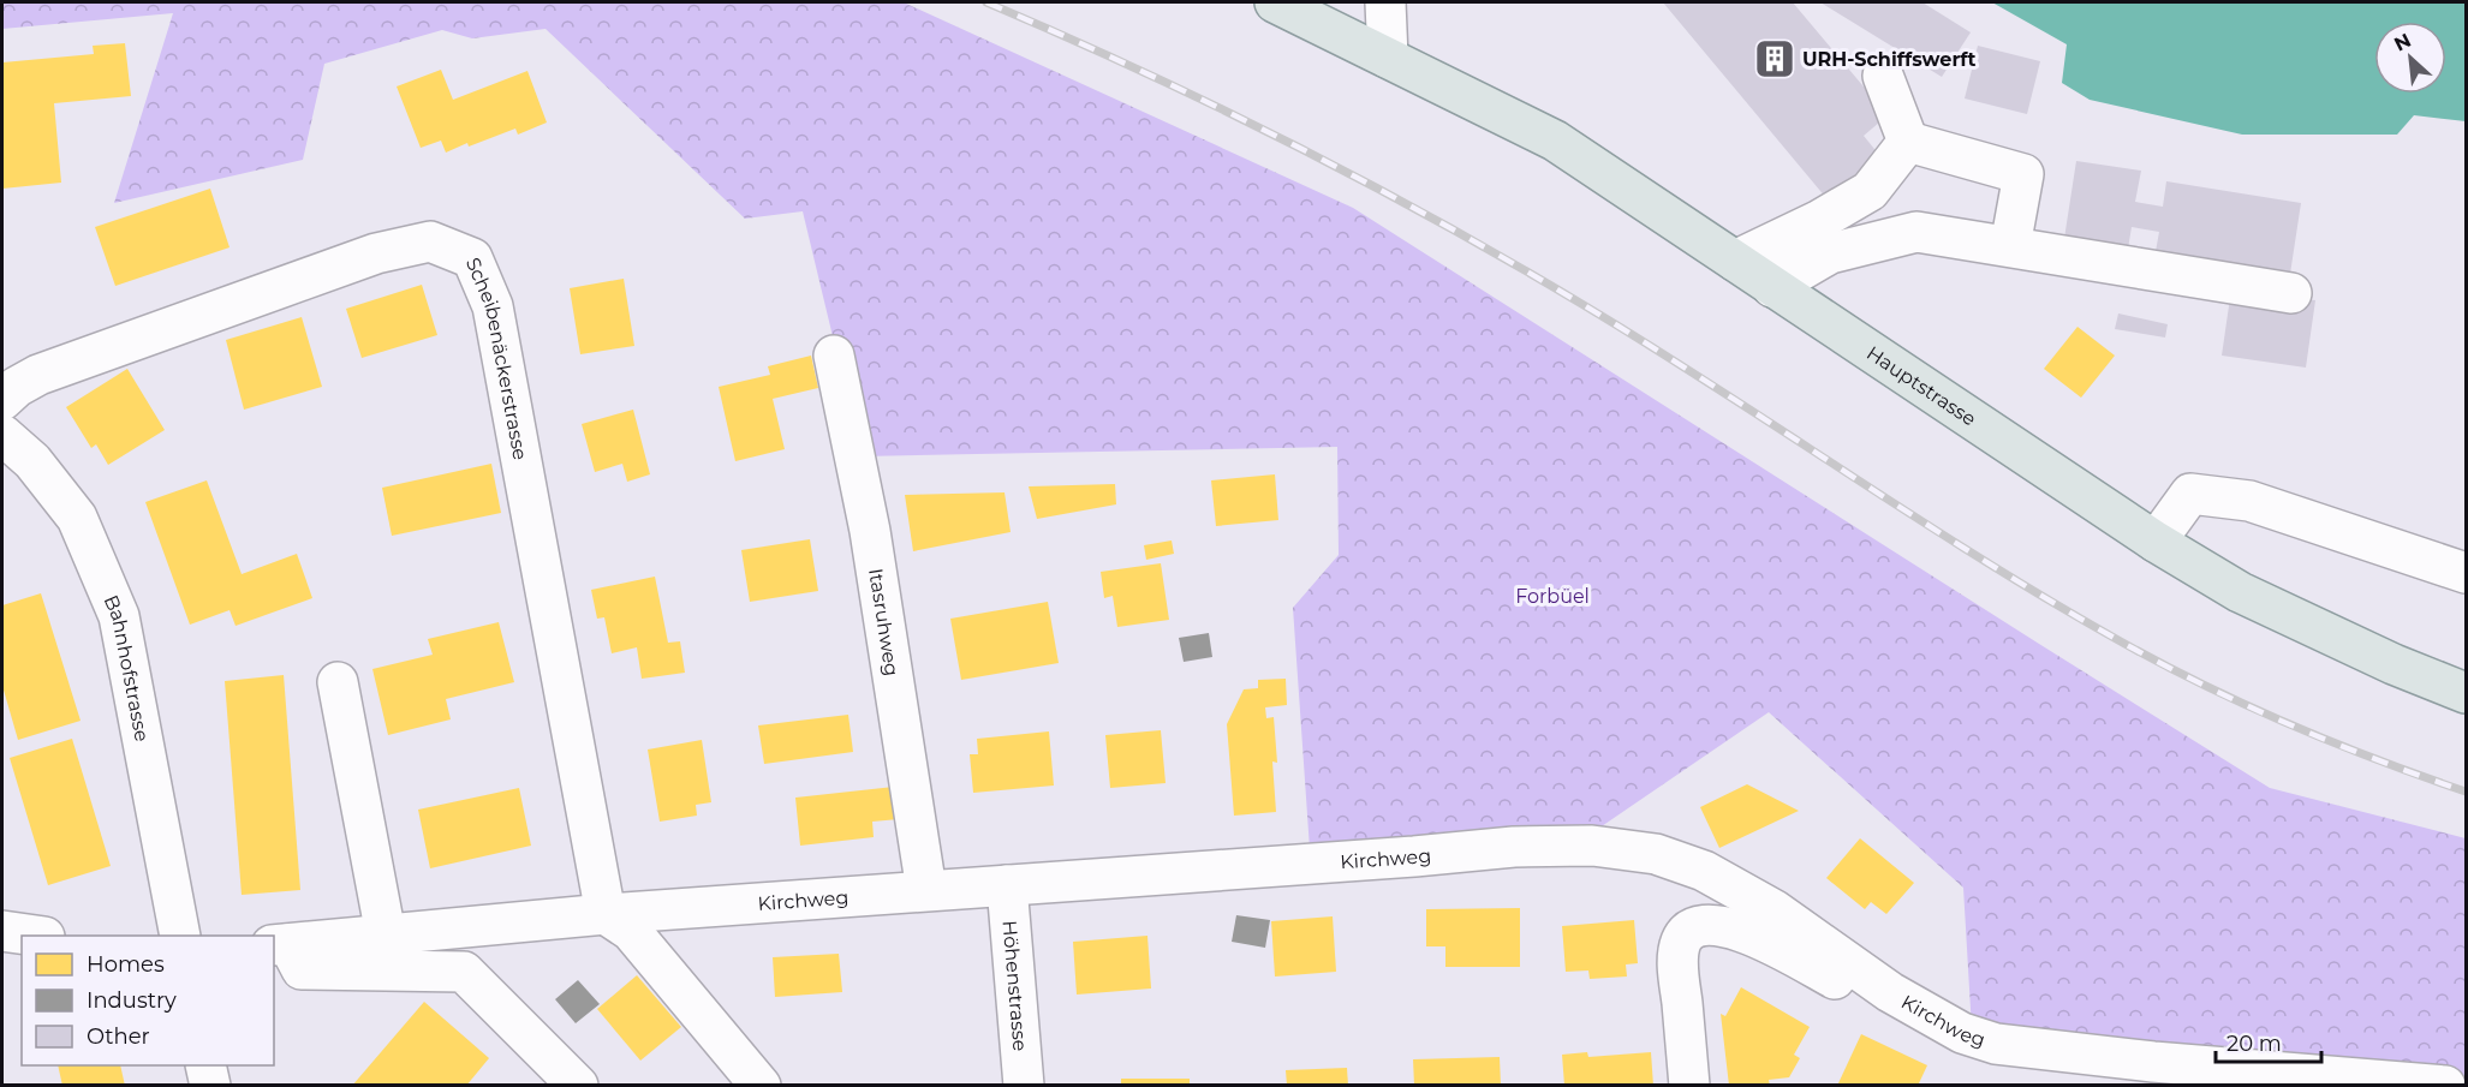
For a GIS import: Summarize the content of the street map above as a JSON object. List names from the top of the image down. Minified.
{"streets":{"main road":["Hauptstrasse"],"street":["Scheibenäckerstrasse","Itasruhweg","Bahnhofstrasse","Kirchweg","Höhenstrasse"]},"crossings":[["Scheibenäckerstrasse","Kirchweg"],["Itasruhweg","Kirchweg"],["Kirchweg","Höhenstrasse"]],"parks":["Forbüel"],"places":{"building":["URH-Schiffswerft"]},"legend":["Homes","Industry","Other"],"scale_bar":"20 m","north":"top left"}
